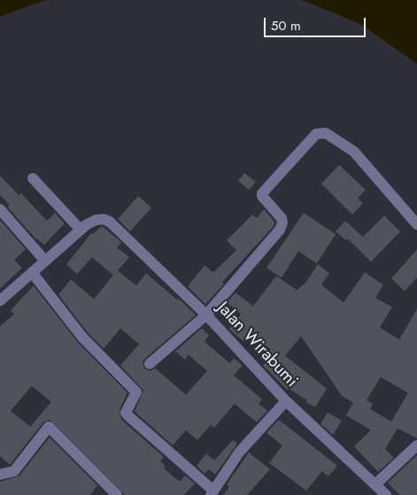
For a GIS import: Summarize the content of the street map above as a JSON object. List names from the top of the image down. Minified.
{"streets":{"street":["Jalan Wirabumi"]},"scale_bar":"50 m"}
